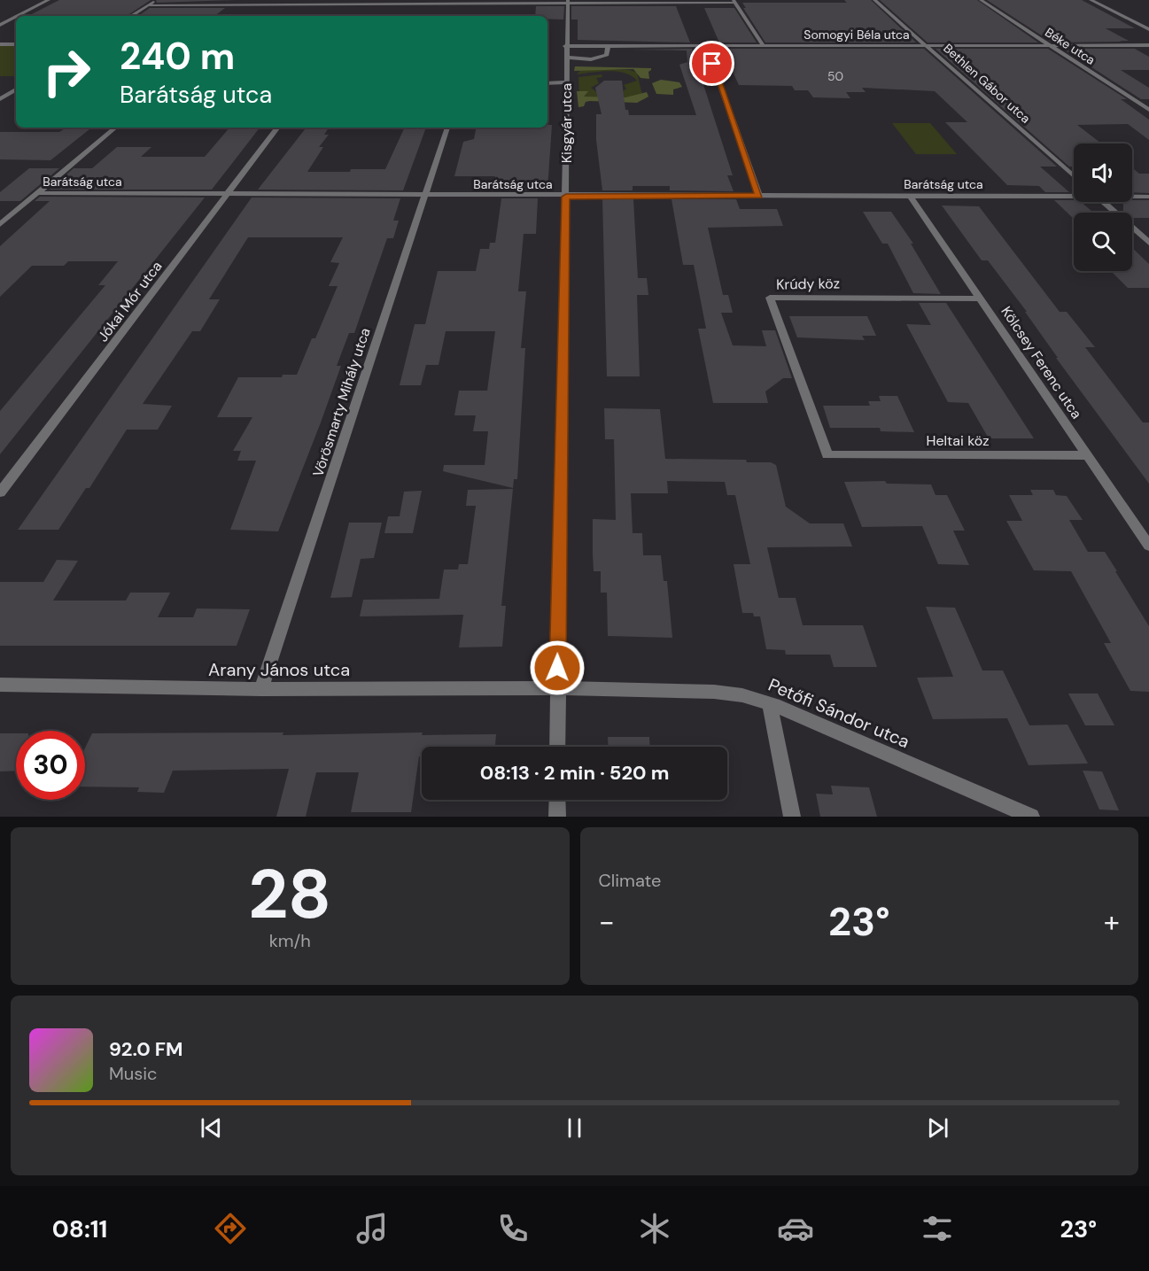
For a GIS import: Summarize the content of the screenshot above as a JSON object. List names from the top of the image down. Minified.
{"streets":{"street":["Somogyi Béla utca","Béke utca","Bethlen Gábor utca","Kisgyár utca","Barátság utca","Krúdy köz","Jókai Mór utca","Kölcsey Ferenc utca","Vörösmarty Mihály utca","Heltai köz","Arany János utca","Petőfi Sándor utca"]},"crossings":[["Somogyi Béla utca","Béke utca"],["Somogyi Béla utca","Bethlen Gábor utca"],["Somogyi Béla utca","Kisgyár utca"],["Kisgyár utca","Barátság utca"],["Kisgyár utca","Arany János utca"],["Kisgyár utca","Petőfi Sándor utca"],["Barátság utca","Jókai Mór utca"],["Barátság utca","Kölcsey Ferenc utca"],["Barátság utca","Vörösmarty Mihály utca"],["Krúdy köz","Kölcsey Ferenc utca"],["Krúdy köz","Heltai köz"],["Kölcsey Ferenc utca","Heltai köz"],["Vörösmarty Mihály utca","Arany János utca"],["Arany János utca","Petőfi Sándor utca"]],"house_numbers":["50"],"page":{"turn":["240 m","Barátság utca"],"limit":"30","trip":"08:13 · 2 min · 520 m","tile":[["28","km/h"],"Climate"],"heat":["−","23°","+"],"song":["92.0 FM","Music"],"tabs":["08:11","23°"]}}
